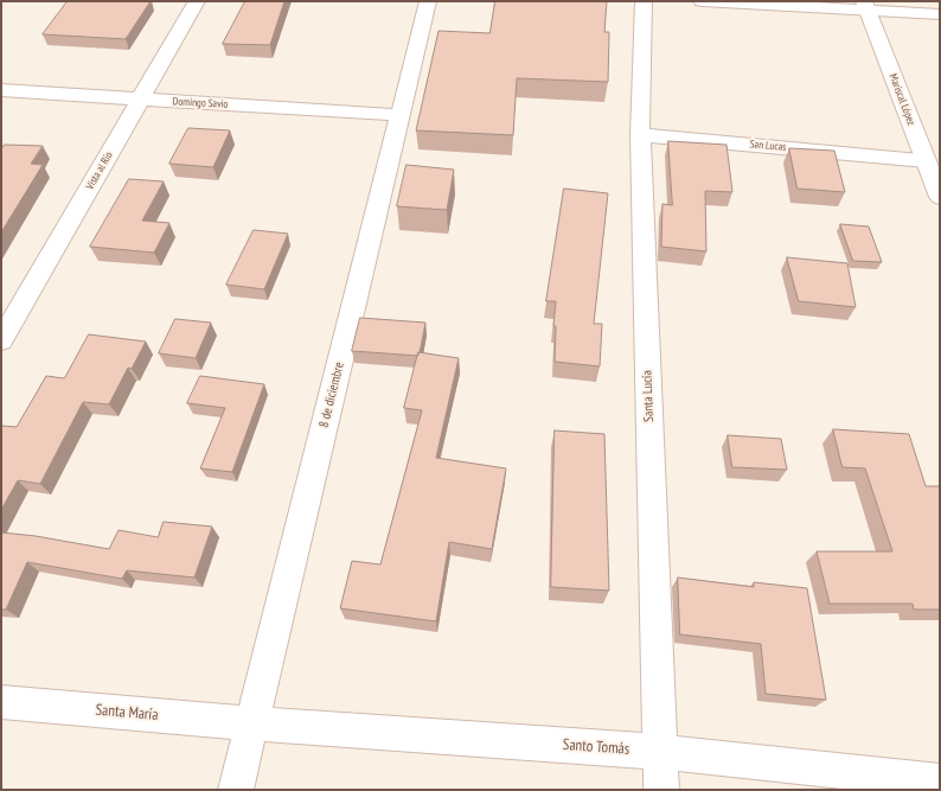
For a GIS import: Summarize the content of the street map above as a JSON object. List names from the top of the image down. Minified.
{"streets":{"street":["Mariscal López","Domingo Savio","San Lucas","Vista al Río","8 de diciembre","Santa Lucía","Santa María","Santo Tomás"]},"crossings":[["Mariscal López","San Lucas"],["Domingo Savio","Vista al Río"],["Domingo Savio","8 de diciembre"],["San Lucas","Santa Lucía"],["8 de diciembre","Santa María"],["8 de diciembre","Santo Tomás"],["Santa Lucía","Santo Tomás"],["Santa María","Santo Tomás"]]}
